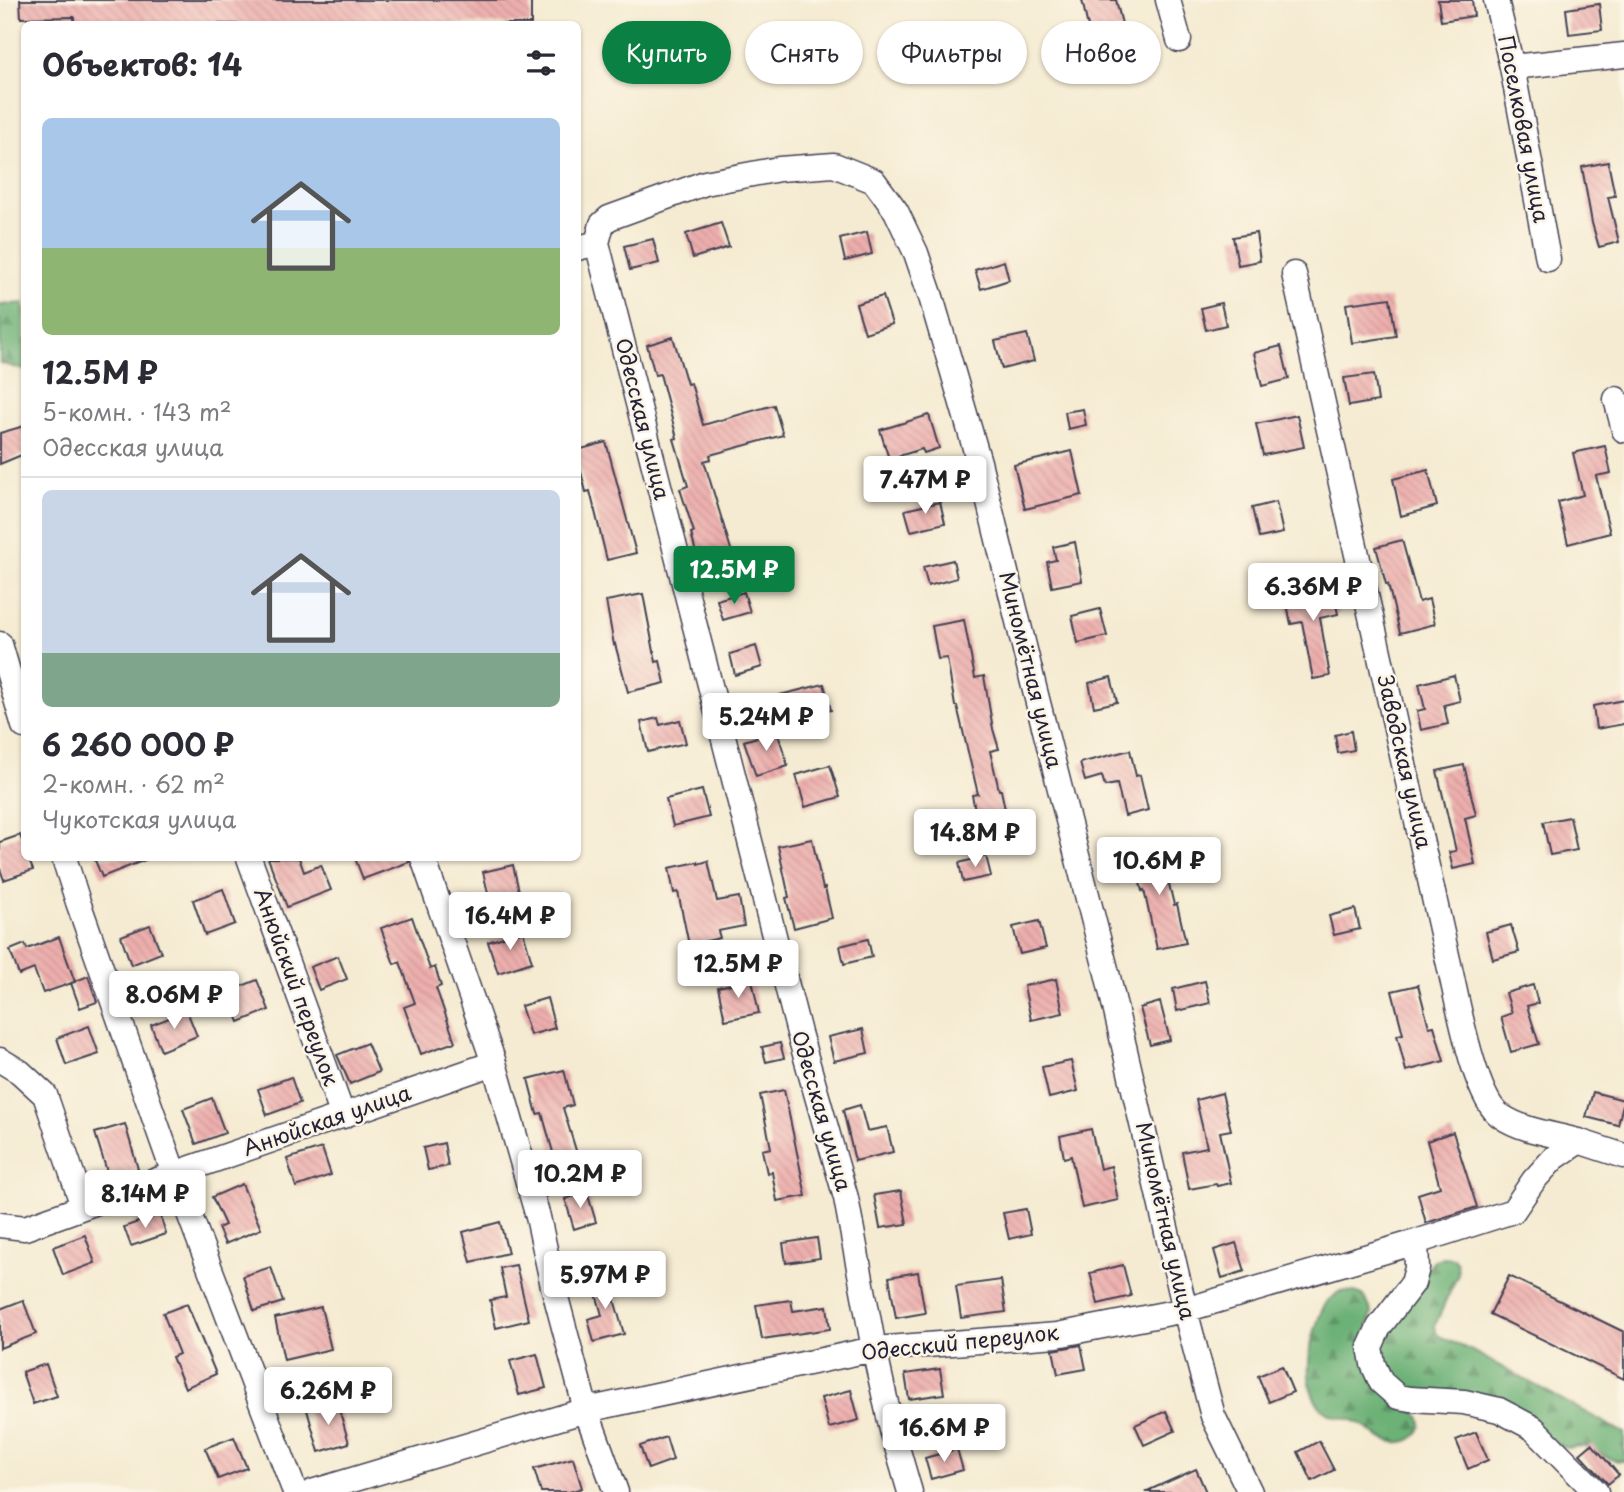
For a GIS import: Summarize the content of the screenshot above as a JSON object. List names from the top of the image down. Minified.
{"streets":{"street":["Поселковая улица","Одесская улица","Миномётная улица","Заводская улица","Анюйский переулок","Анюйская улица","Одесский переулок"]},"crossings":[["Одесская улица","Миномётная улица"],["Одесская улица","Одесский переулок"],["Миномётная улица","Одесский переулок"],["Заводская улица","Одесский переулок"],["Анюйский переулок","Анюйская улица"]],"page":{"chip":["Купить","Снять","Фильтры","Новое"],"heading":"Объектов: 14","list":[{"name":"12.5M ₽","note":"5-комн. · 143 m² · Одесская улица"},{"name":"6 260 000 ₽","note":"2-комн. · 62 m² · Чукотская улица"}],"price":["7.47M ₽","12.5M ₽","6.36M ₽","5.24M ₽","14.8M ₽","10.6M ₽","16.4M ₽","12.5M ₽","8.06M ₽","10.2M ₽","8.14M ₽","5.97M ₽","6.26M ₽","16.6M ₽"]}}
